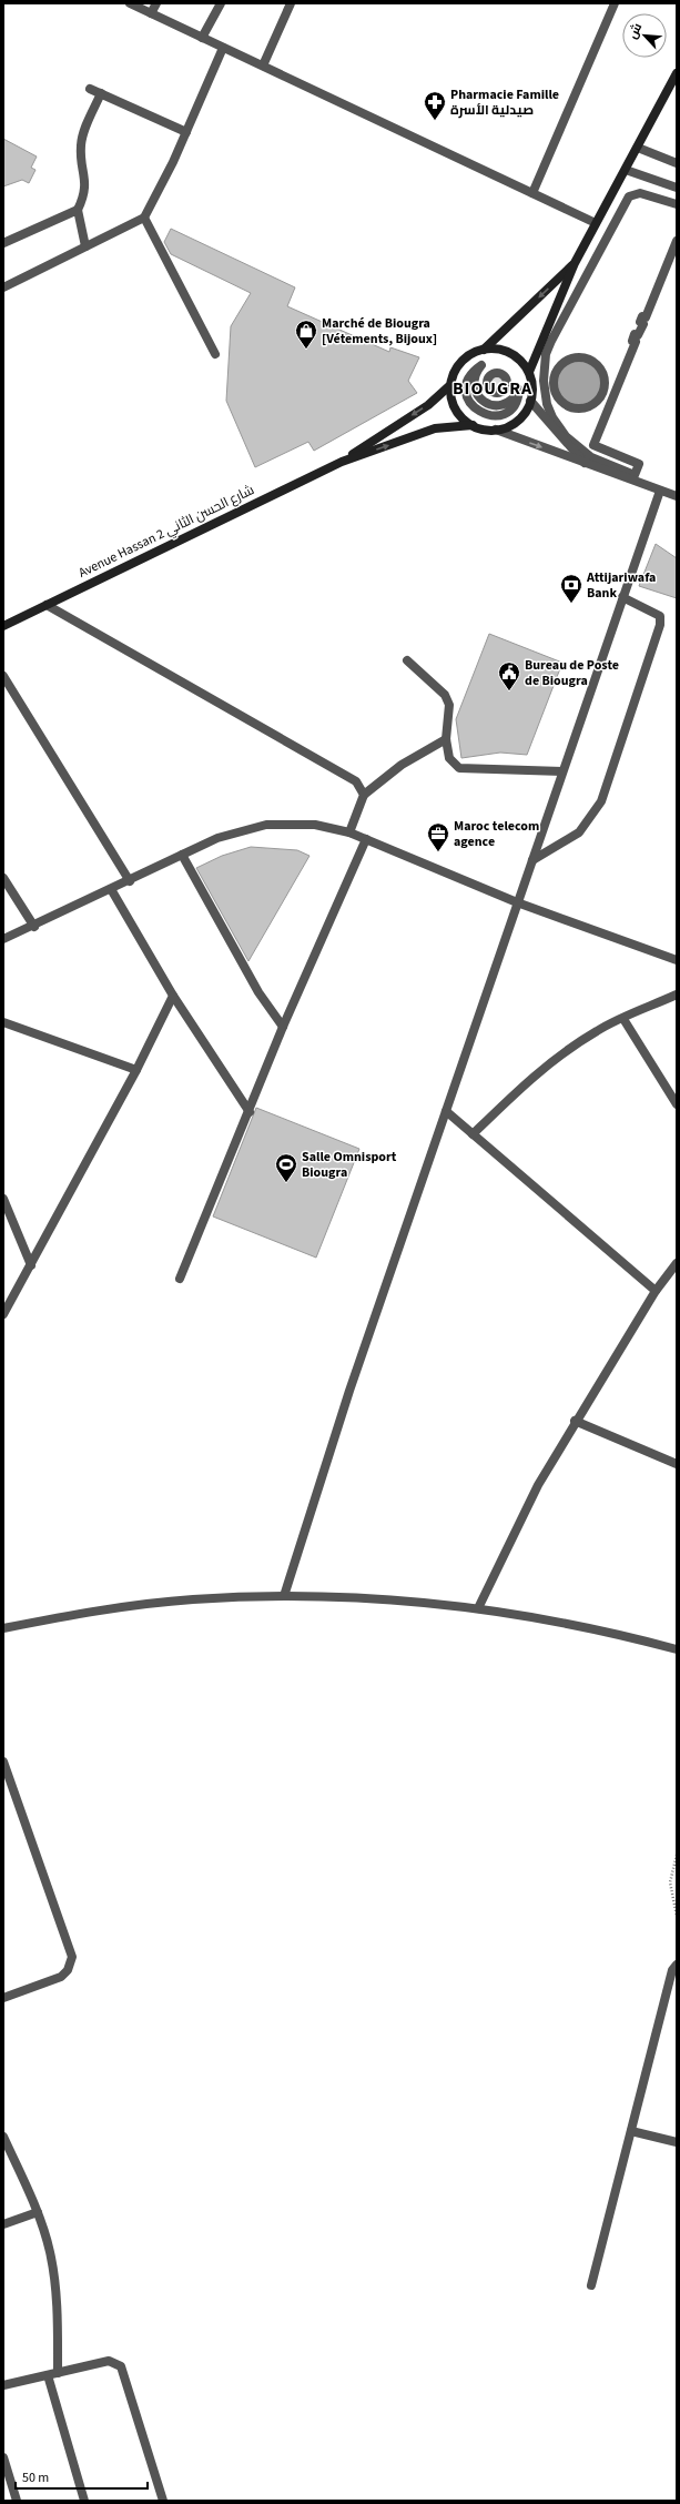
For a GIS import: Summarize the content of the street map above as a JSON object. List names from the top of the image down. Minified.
{"streets":{"main road":["Avenue Hassan 2 شارع الحسن الثاني"]},"districts":["BIOUGRA"],"places":{"pharmacy":["Pharmacie Famille صيدلية الأسرة"],"shop":["Marché de Biougra [Vétements, Bijoux]"],"bank":["Attijariwafa Bank"],"public building":["Bureau de Poste de Biougra"],"office":["Maroc telecom agence"],"sports":["Salle Omnisport Biougra"]},"scale_bar":"50 m","north":"top left"}
